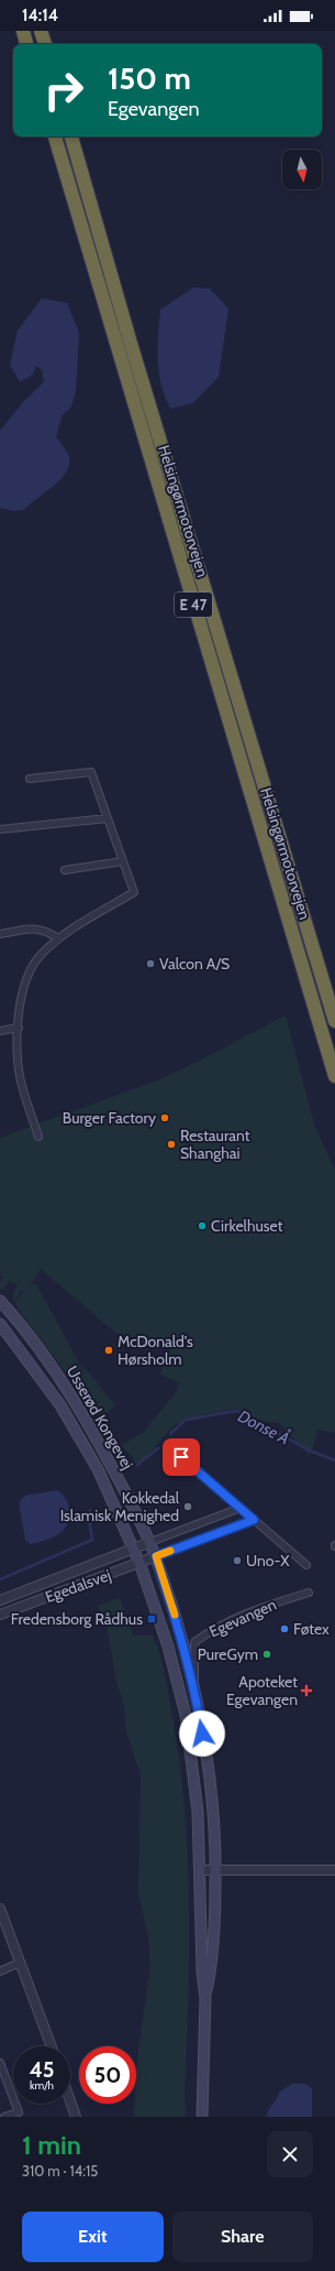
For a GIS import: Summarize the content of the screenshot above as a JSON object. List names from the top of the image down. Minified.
{"streets":{"highway":["Helsingørmotorvejen","E 47"],"main road":["Usserød Kongevej"],"street":["Egedalsvej","Egevangen"]},"crossings":[["Usserød Kongevej","Egedalsvej"],["Usserød Kongevej","Egevangen"]],"water":["Donse Å"],"places":{"other":["Valcon A/S","Burger Factory","Restaurant Shanghai","Cirkelhuset","McDonald's Hørsholm","Kokkedal Islamisk Menighed","Uno-X","Føtex","PureGym"],"transit":["Fredensborg Rådhus"],"health":["Apoteket Egevangen"]},"north":"bottom","page":{"status":"14:14","turn":["150 m","Egevangen"],"speed":"45 km/h","limit":"50","heading":["1 min","310 m · 14:15"],"buttons":["Exit","Share"]}}
